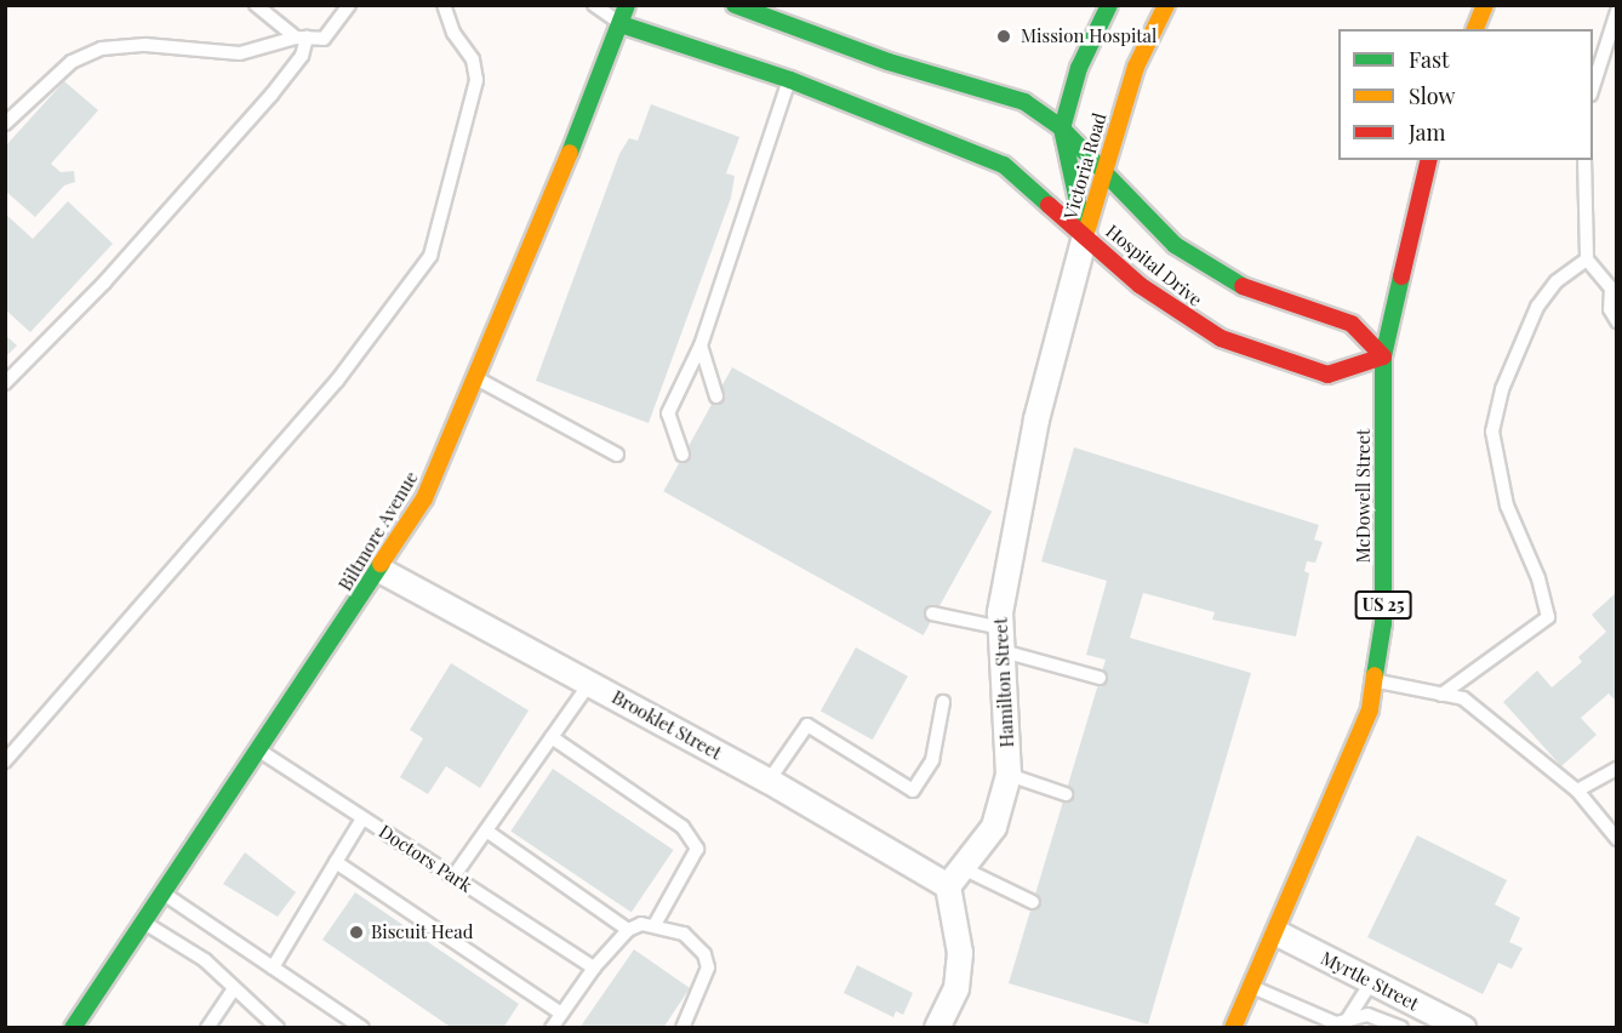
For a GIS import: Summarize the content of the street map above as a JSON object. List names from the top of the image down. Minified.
{"streets":{"main road":["Victoria Road","Hospital Drive","McDowell Street","Biltmore Avenue","US 25"],"street":["Hamilton Street","Brooklet Street","Myrtle Street"],"lane":["Doctors Park"]},"crossings":[["Victoria Road","Hospital Drive"],["Victoria Road","Hamilton Street"],["Hospital Drive","McDowell Street"],["Hospital Drive","Biltmore Avenue"],["Hospital Drive","Hamilton Street"],["McDowell Street","Myrtle Street"],["Biltmore Avenue","Brooklet Street"],["Biltmore Avenue","Doctors Park"],["Hamilton Street","Brooklet Street"]],"places":["Mission Hospital","Biscuit Head"],"legend":["Fast","Slow","Jam"]}
